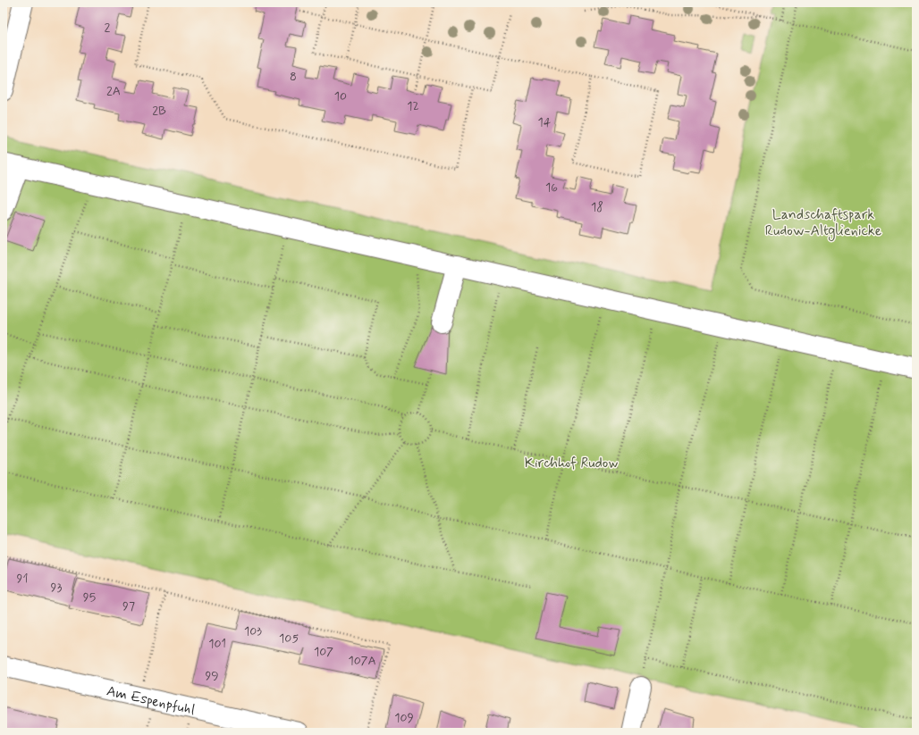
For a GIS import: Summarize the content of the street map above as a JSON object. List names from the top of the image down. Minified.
{"streets":{"street":["Am Espenpfuhl"]},"parks":["Landschaftspark Rudow-Altglienicke","Kirchhof Rudow"],"house_numbers":["2","8","2A","10","12","2B","14","16","18","91","93","95","97","103","105","101","107","107A","99","109"]}
